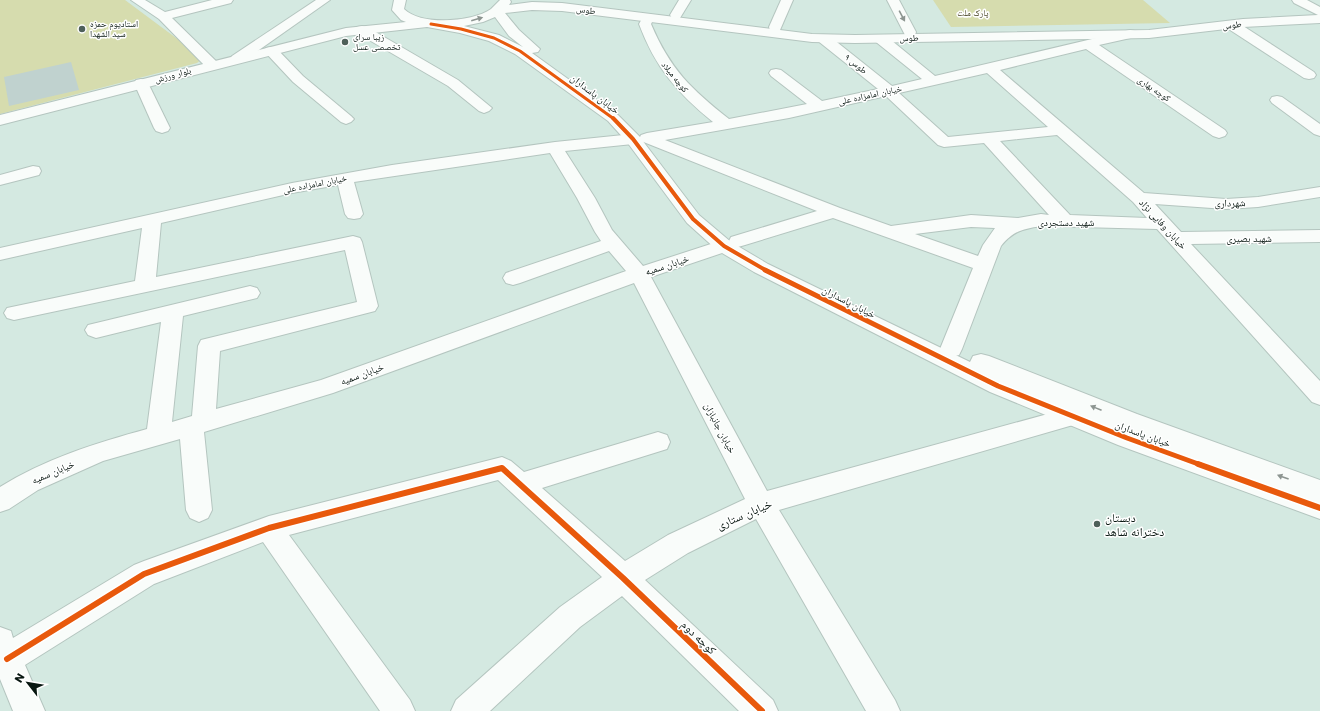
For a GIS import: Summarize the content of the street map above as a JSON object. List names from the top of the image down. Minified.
{"streets":{"street":["طوس","طوس ۹","بلوار ورزش","کوچه میلاد","کوچه بهاری","خیابان پاسداران","خیابان امامزاده علی","شهرداری","شهید دستجردی","خیابان وفایی نژاد","شهید بصیری","خیابان سمیه","خیابان جانبازان","خیابان ستاری","کوچه دوم"]},"crossings":[["طوس","طوس ۹"],["طوس","کوچه میلاد"],["طوس","کوچه بهاری"],["طوس","خیابان پاسداران"],["طوس","خیابان امامزاده علی"],["طوس ۹","خیابان امامزاده علی"],["طوس ۹","خیابان وفایی نژاد"],["کوچه میلاد","خیابان امامزاده علی"],["کوچه بهاری","خیابان امامزاده علی"],["خیابان پاسداران","خیابان امامزاده علی"],["خیابان پاسداران","شهید دستجردی"],["خیابان پاسداران","خیابان سمیه"],["خیابان پاسداران","خیابان ستاری"],["خیابان امامزاده علی","خیابان وفایی نژاد"],["خیابان امامزاده علی","خیابان جانبازان"],["شهرداری","خیابان وفایی نژاد"],["شهید دستجردی","خیابان وفایی نژاد"],["خیابان وفایی نژاد","شهید بصیری"],["خیابان سمیه","خیابان جانبازان"],["خیابان جانبازان","خیابان ستاری"],["خیابان ستاری","کوچه دوم"]],"parks":["پارک ملت"],"places":["استادیوم حمزه سید الشهدا","زیبا سرای تخصصی عسل","دبستان دخترانه شاهد"],"north":"top left"}
